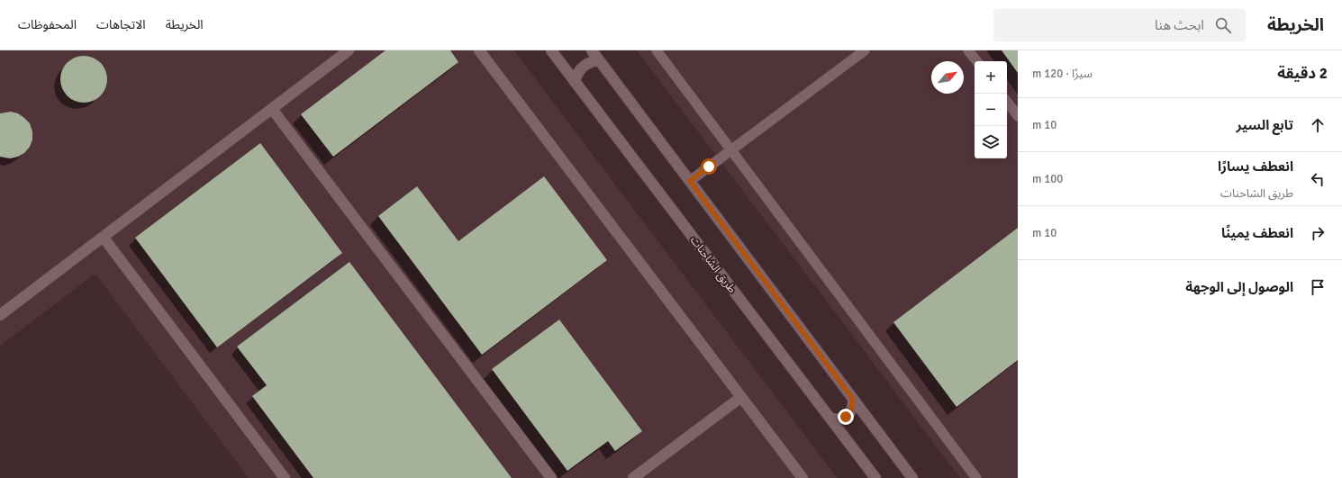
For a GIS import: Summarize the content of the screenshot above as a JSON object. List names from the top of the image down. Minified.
{"streets":{"street":["طريق الشاحنات"]},"north":"top right","page":{"header":"الخريطة","search":"ابحث هنا","nav":["الخريطة","الاتجاهات","المحفوظات"],"heading":["2 دقيقة","سيرًا · 120 m"],"map_buttons":["+","−"],"list":[["تابع السير","10 m"],["انعطف يسارًا","طريق الشاحنات","100 m"],["انعطف يمينًا","10 m"],"الوصول إلى الوجهة"]}}
